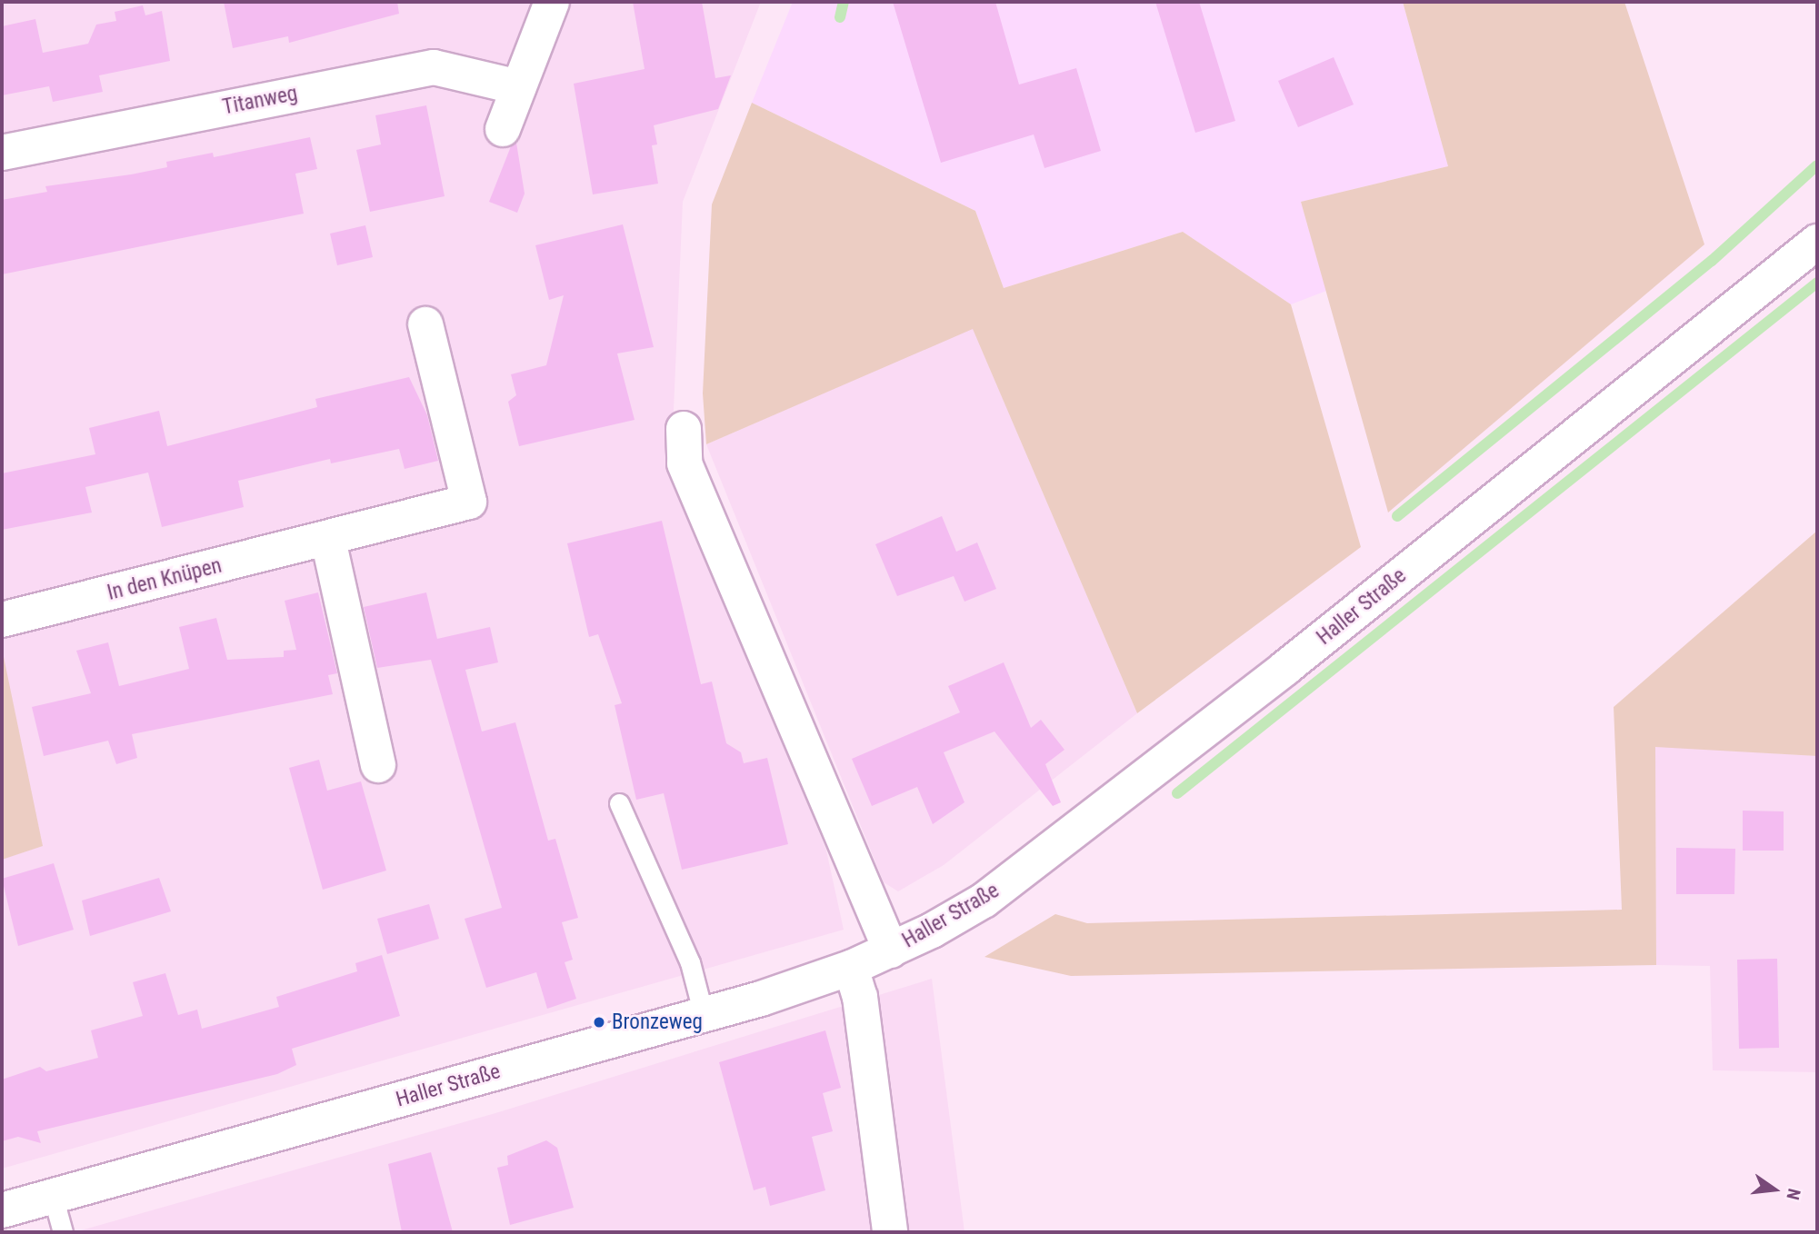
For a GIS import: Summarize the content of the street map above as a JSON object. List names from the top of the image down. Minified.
{"streets":{"street":["Titanweg","In den Knüpen","Haller Straße"]},"places":["Bronzeweg"],"north":"right"}
